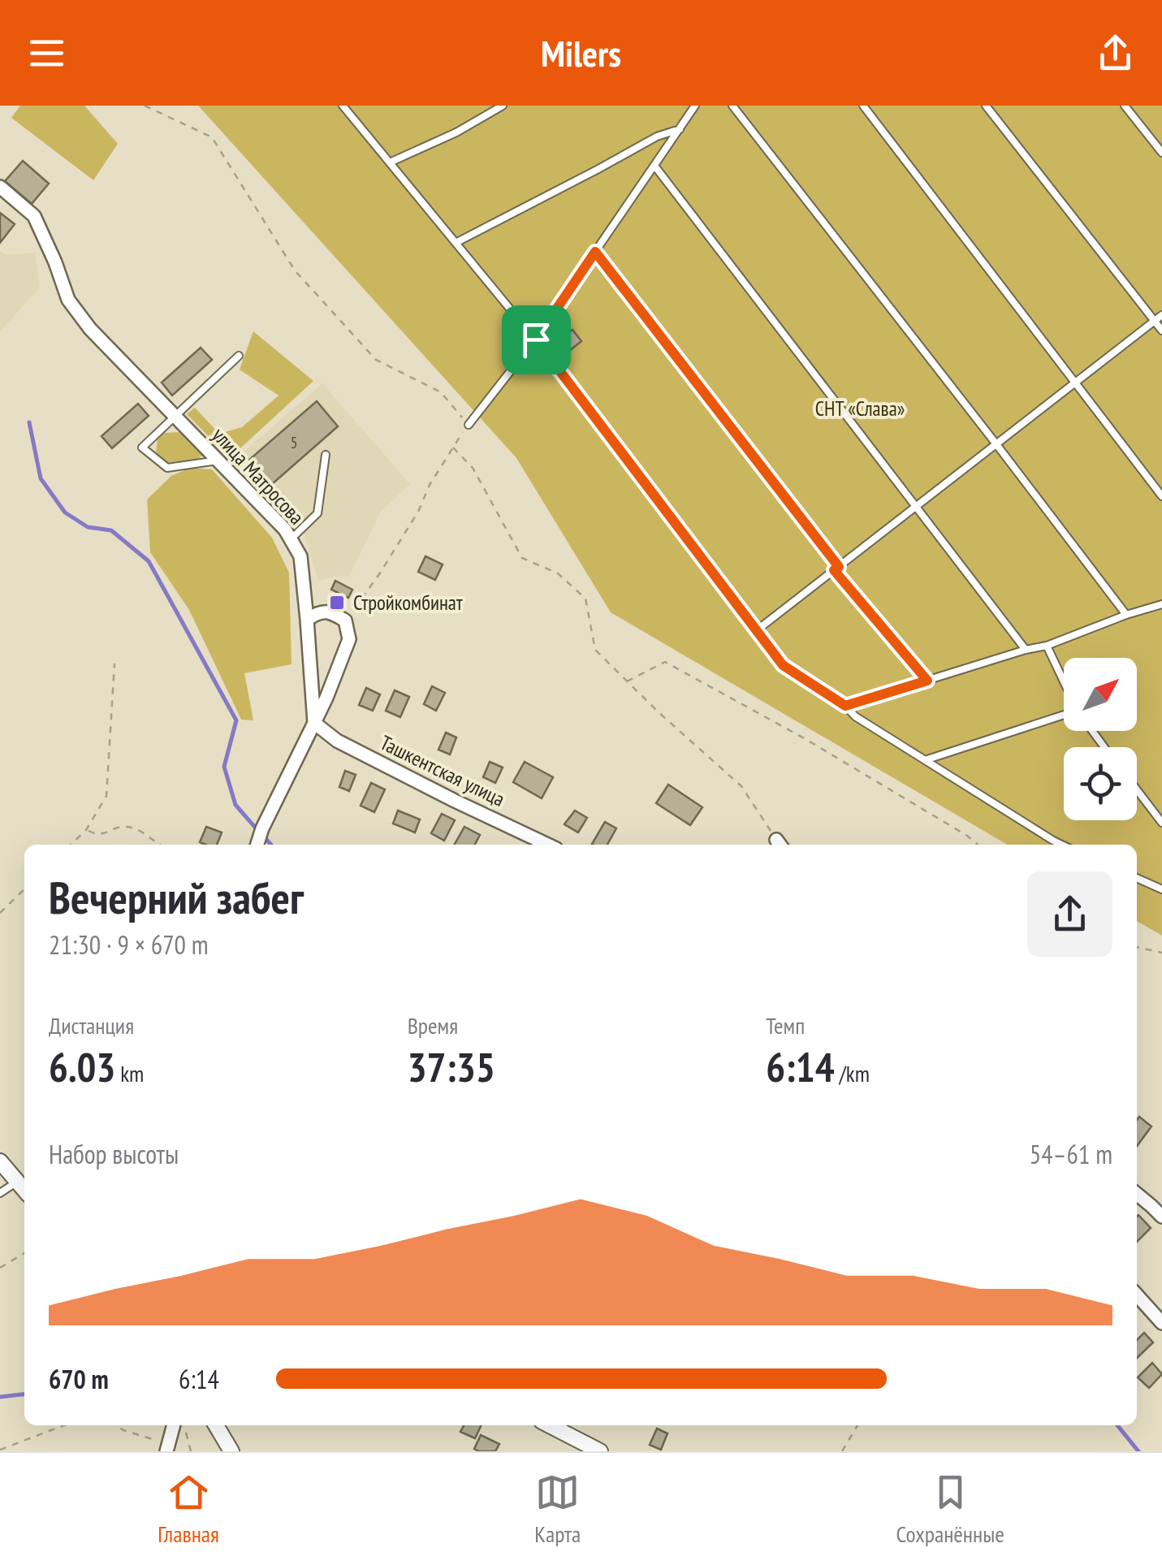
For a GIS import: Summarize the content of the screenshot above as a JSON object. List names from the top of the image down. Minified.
{"streets":{"street":["улица Матросова","Ташкентская улица"]},"crossings":[["улица Матросова","Ташкентская улица"]],"parks":["СНТ «Слава»"],"places":{"transit":["Стройкомбинат"]},"house_numbers":["5"],"north":"top right","page":{"header":"Milers","heading":["Вечерний забег","21:30 · 9 × 670 m"],"stats":[["Дистанция","6.03 km"],["Время","37:35"],["Темп","6:14 /km"]],"chart":["Набор высоты","54–61 m"],"list":[{"name":"670 m","note":"6:14"}],"tabs":["Главная","Карта","Сохранённые"]}}
